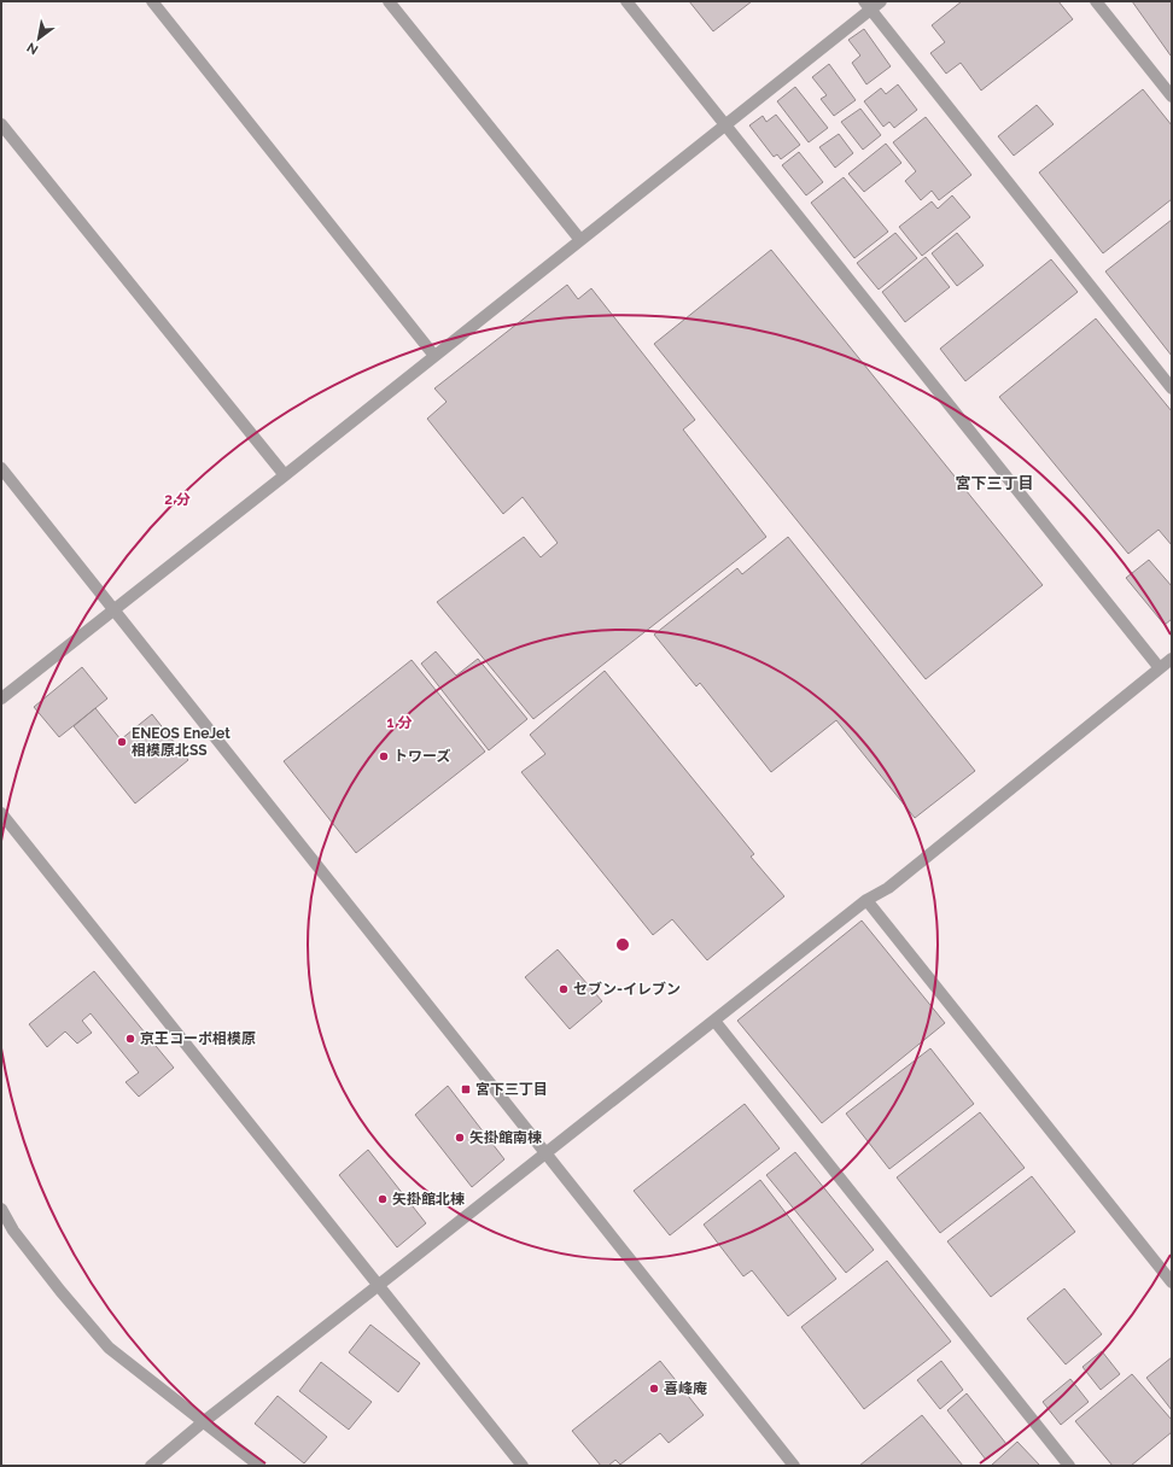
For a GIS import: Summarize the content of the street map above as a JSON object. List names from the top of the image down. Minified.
{"districts":["宮下三丁目"],"places":{"other":["ENEOS EneJet 相模原北SS","トワーズ","セブン-イレブン","京王コーポ相模原","矢掛館南棟","矢掛館北棟","喜峰庵"],"transit":["宮下三丁目"]},"north":"bottom left","rings":["2 分","1 分"]}
